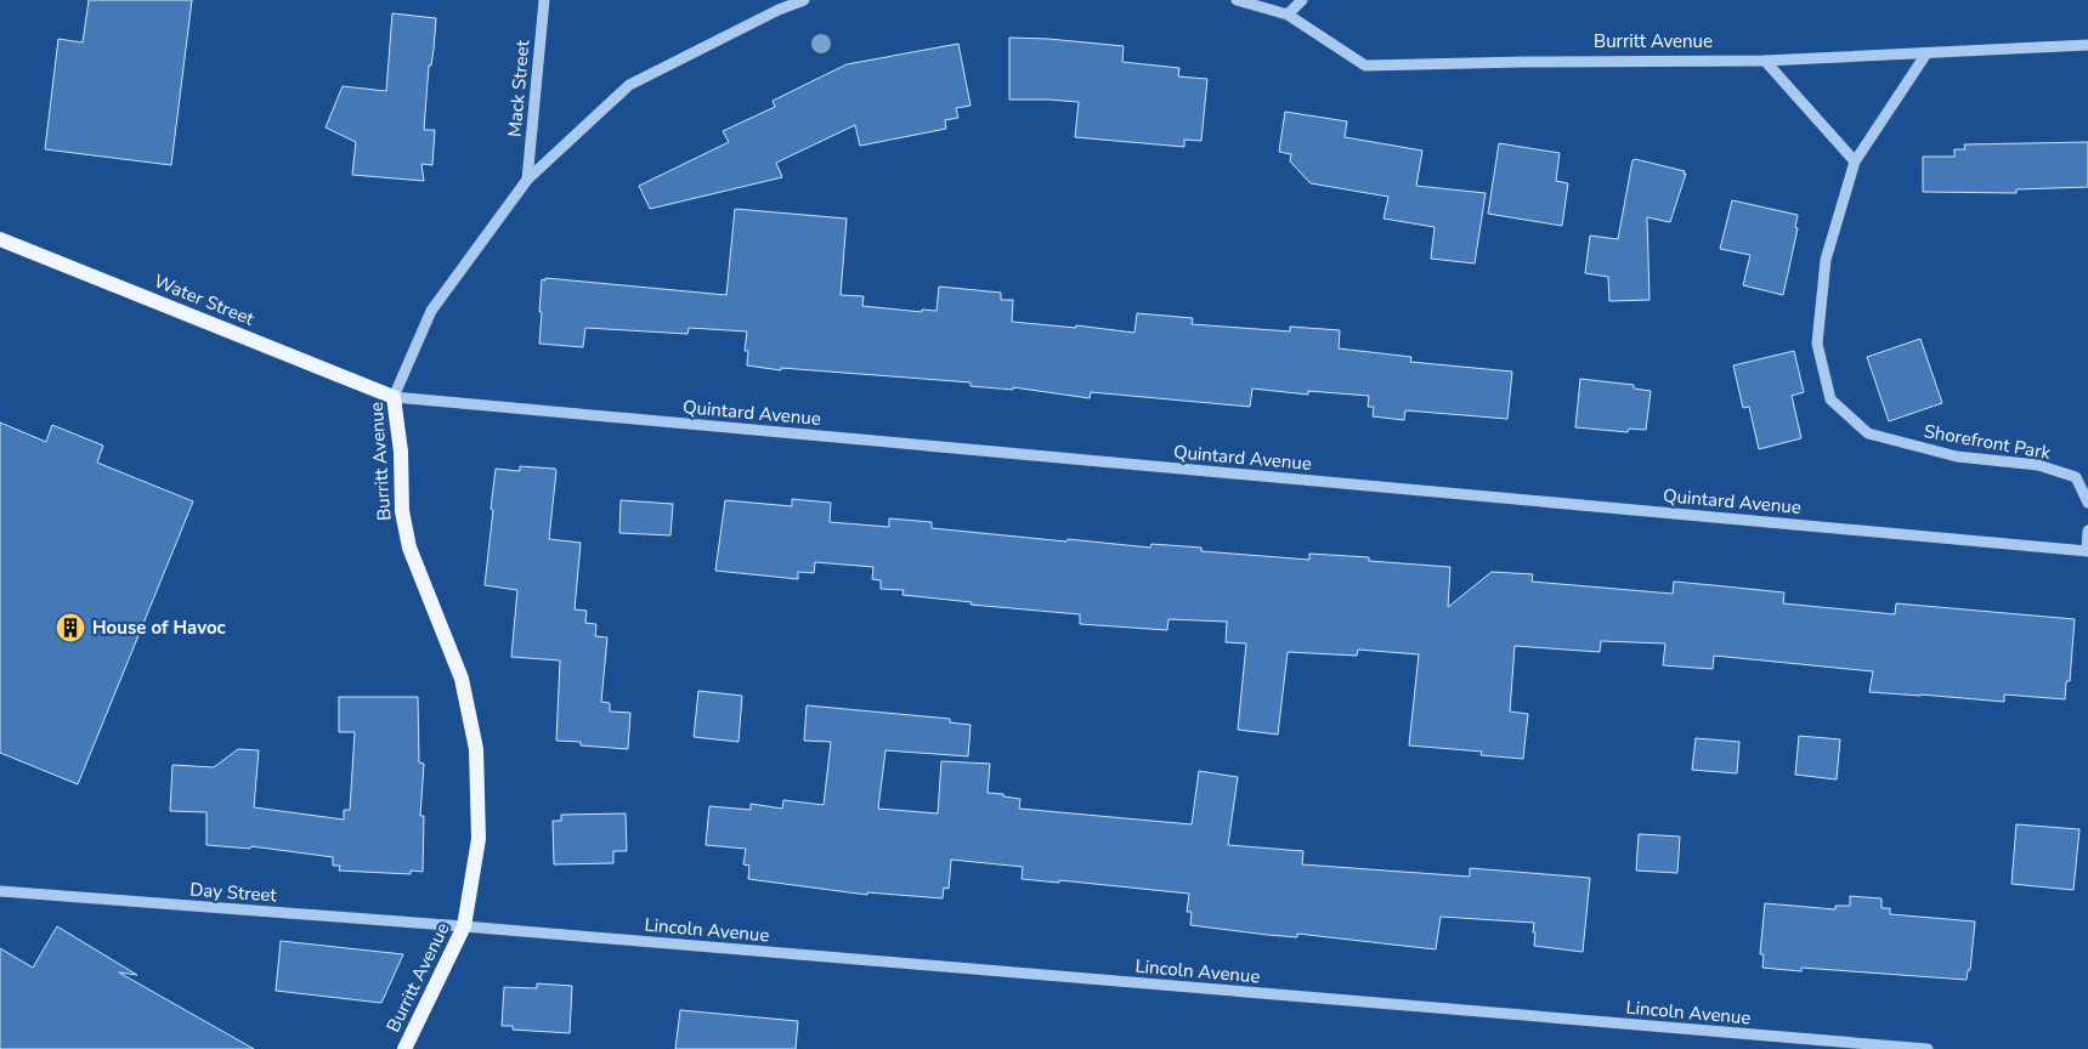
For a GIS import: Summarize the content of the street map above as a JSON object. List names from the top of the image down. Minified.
{"streets":{"main road":["Burritt Avenue","Water Street"],"street":["Mack Street","Quintard Avenue","Shorefront Park","Day Street","Lincoln Avenue"]},"crossings":[["Burritt Avenue","Mack Street"],["Burritt Avenue","Water Street"],["Burritt Avenue","Quintard Avenue"],["Burritt Avenue","Shorefront Park"],["Burritt Avenue","Day Street"],["Burritt Avenue","Lincoln Avenue"],["Water Street","Quintard Avenue"],["Day Street","Lincoln Avenue"]],"places":{"building":["House of Havoc"]}}
